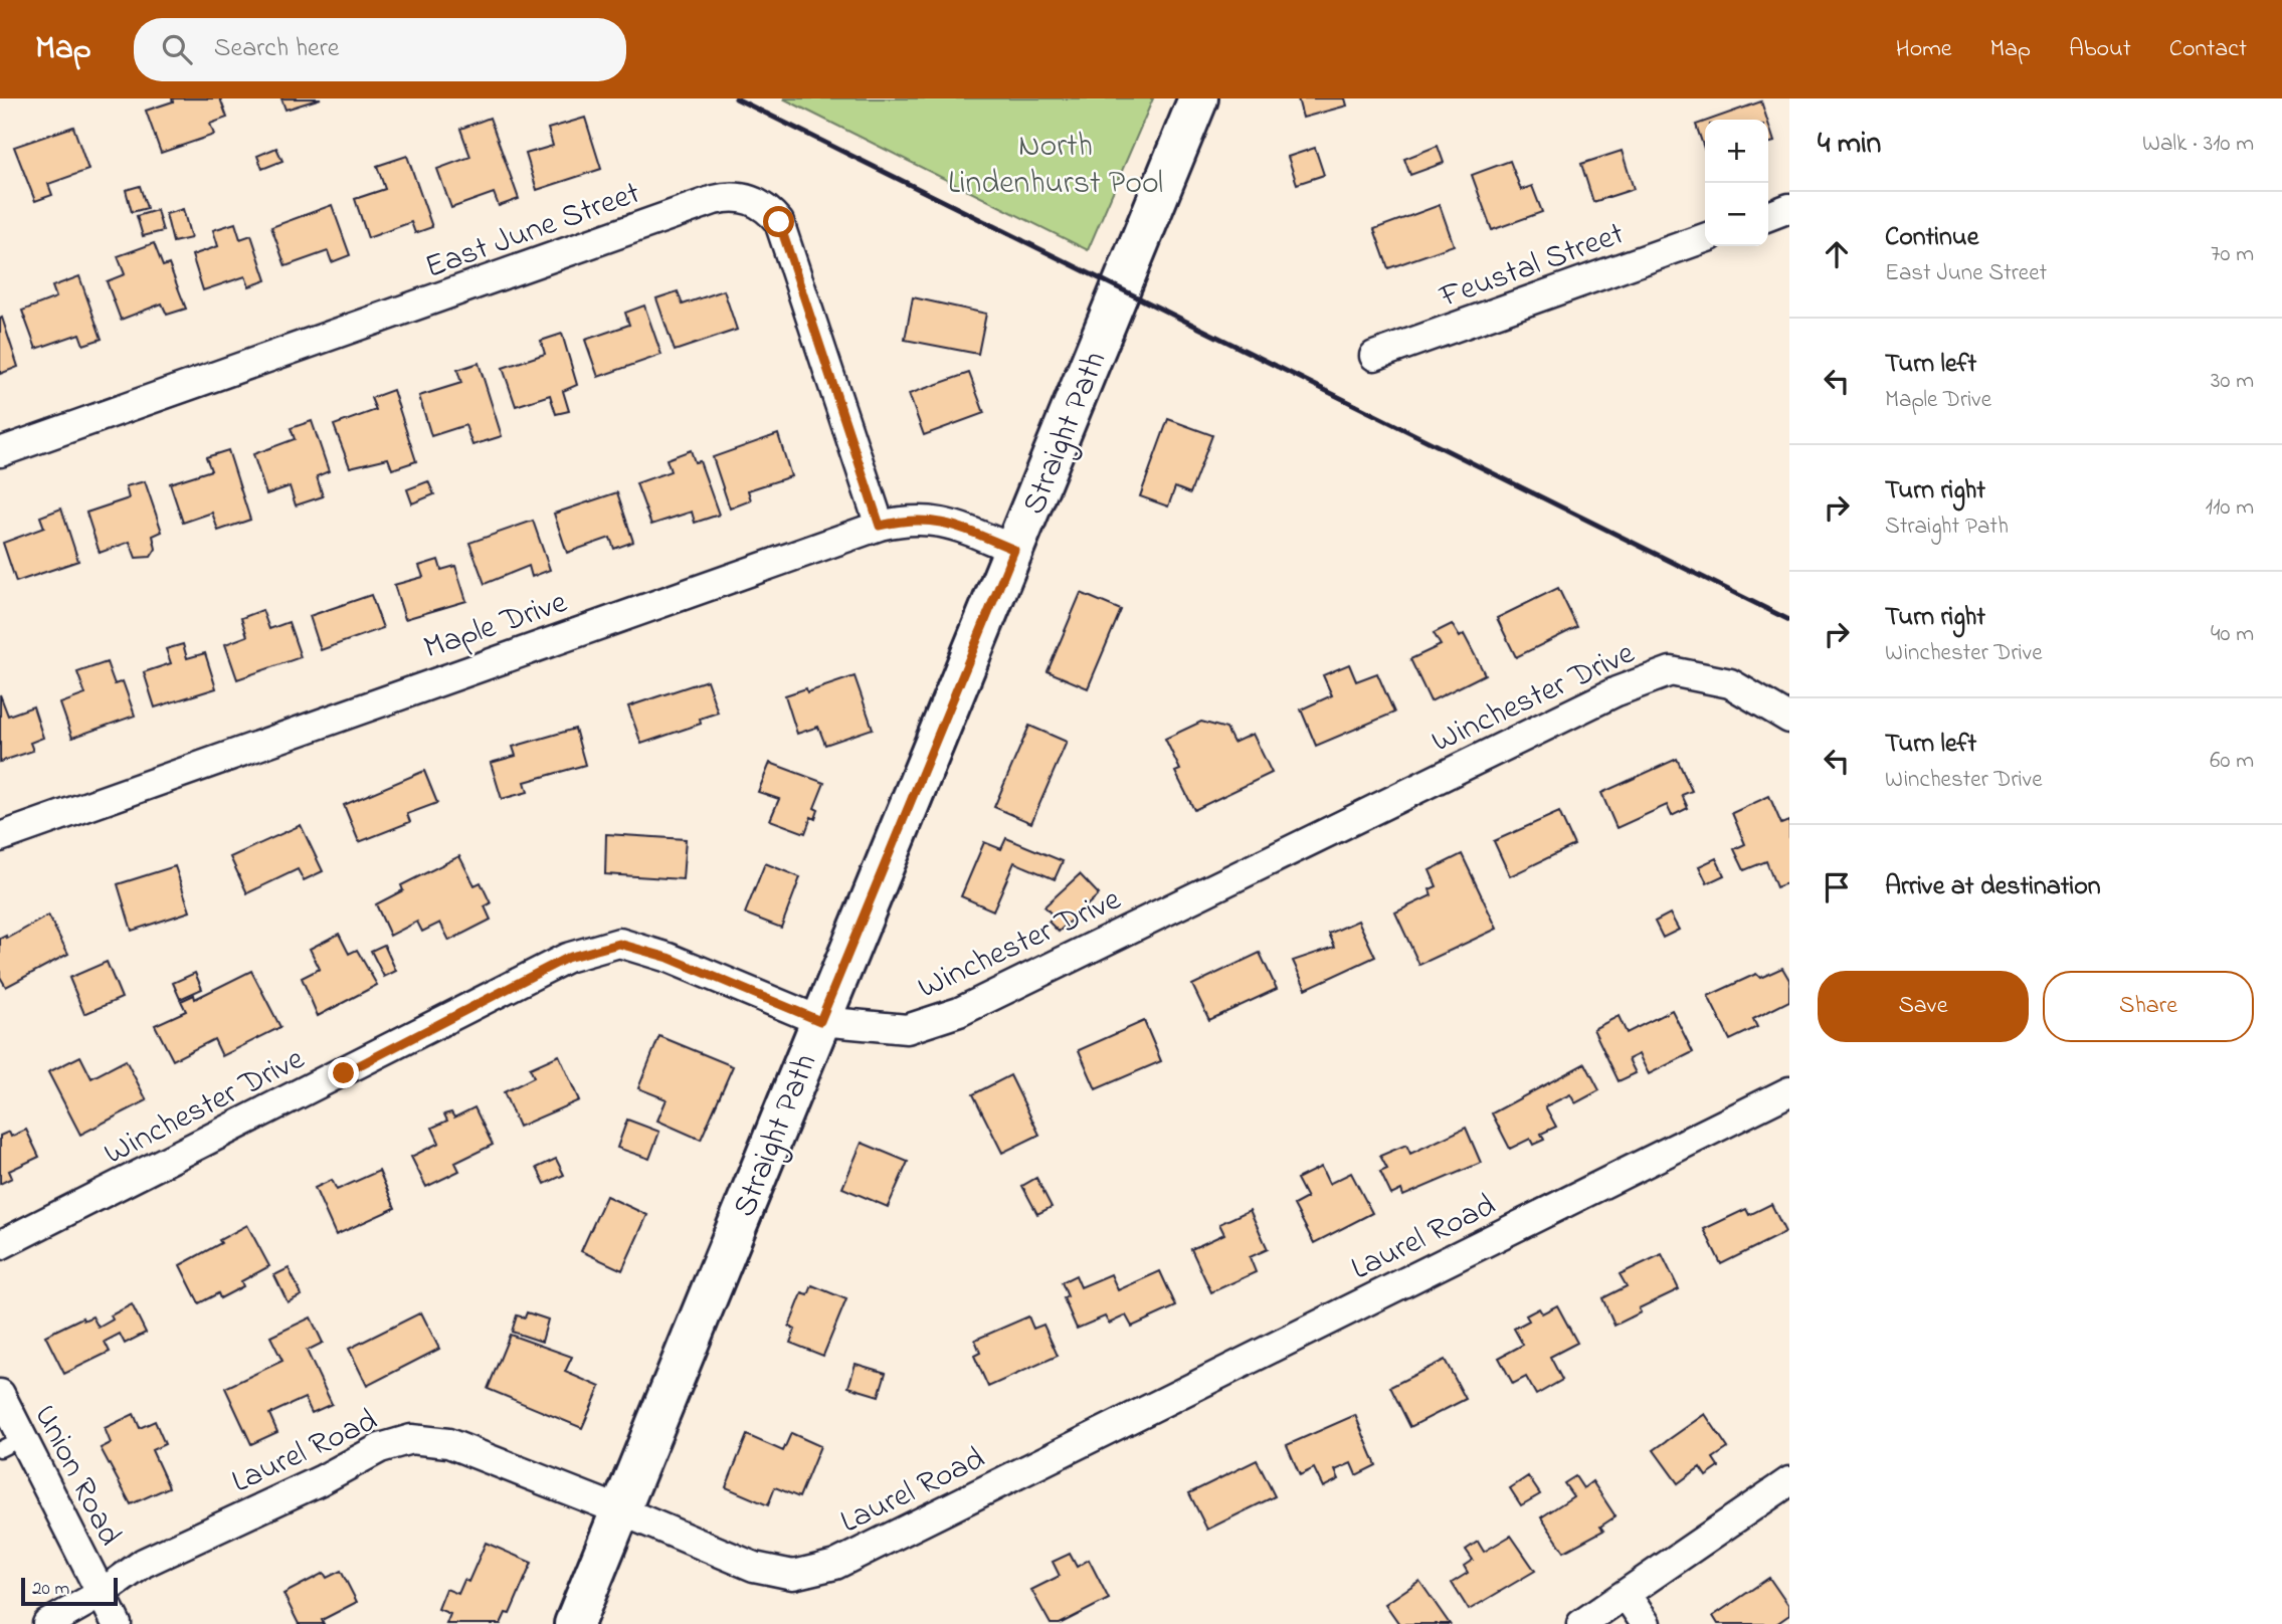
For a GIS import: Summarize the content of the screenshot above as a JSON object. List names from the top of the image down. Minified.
{"streets":{"main road":["Straight Path"],"street":["East June Street","Feustal Street","Maple Drive","Winchester Drive","Laurel Road","Union Road"]},"crossings":[["East June Street","Maple Drive"],["Straight Path","Maple Drive"],["Straight Path","Winchester Drive"],["Straight Path","Laurel Road"],["Laurel Road","Union Road"]],"parks":["North Lindenhurst Pool"],"scale_bar":"20 m","page":{"header":"Map","search":"Search here","nav":["Home","Map","About","Contact"],"heading":["4 min","Walk · 310 m"],"map_buttons":["+","−"],"list":[["Continue","East June Street","70 m"],["Turn left","Maple Drive","30 m"],["Turn right","Straight Path","110 m"],["Turn right","Winchester Drive","40 m"],["Turn left","Winchester Drive","60 m"],"Arrive at destination"],"buttons":["Save","Share"],"scale":"20 m"}}
